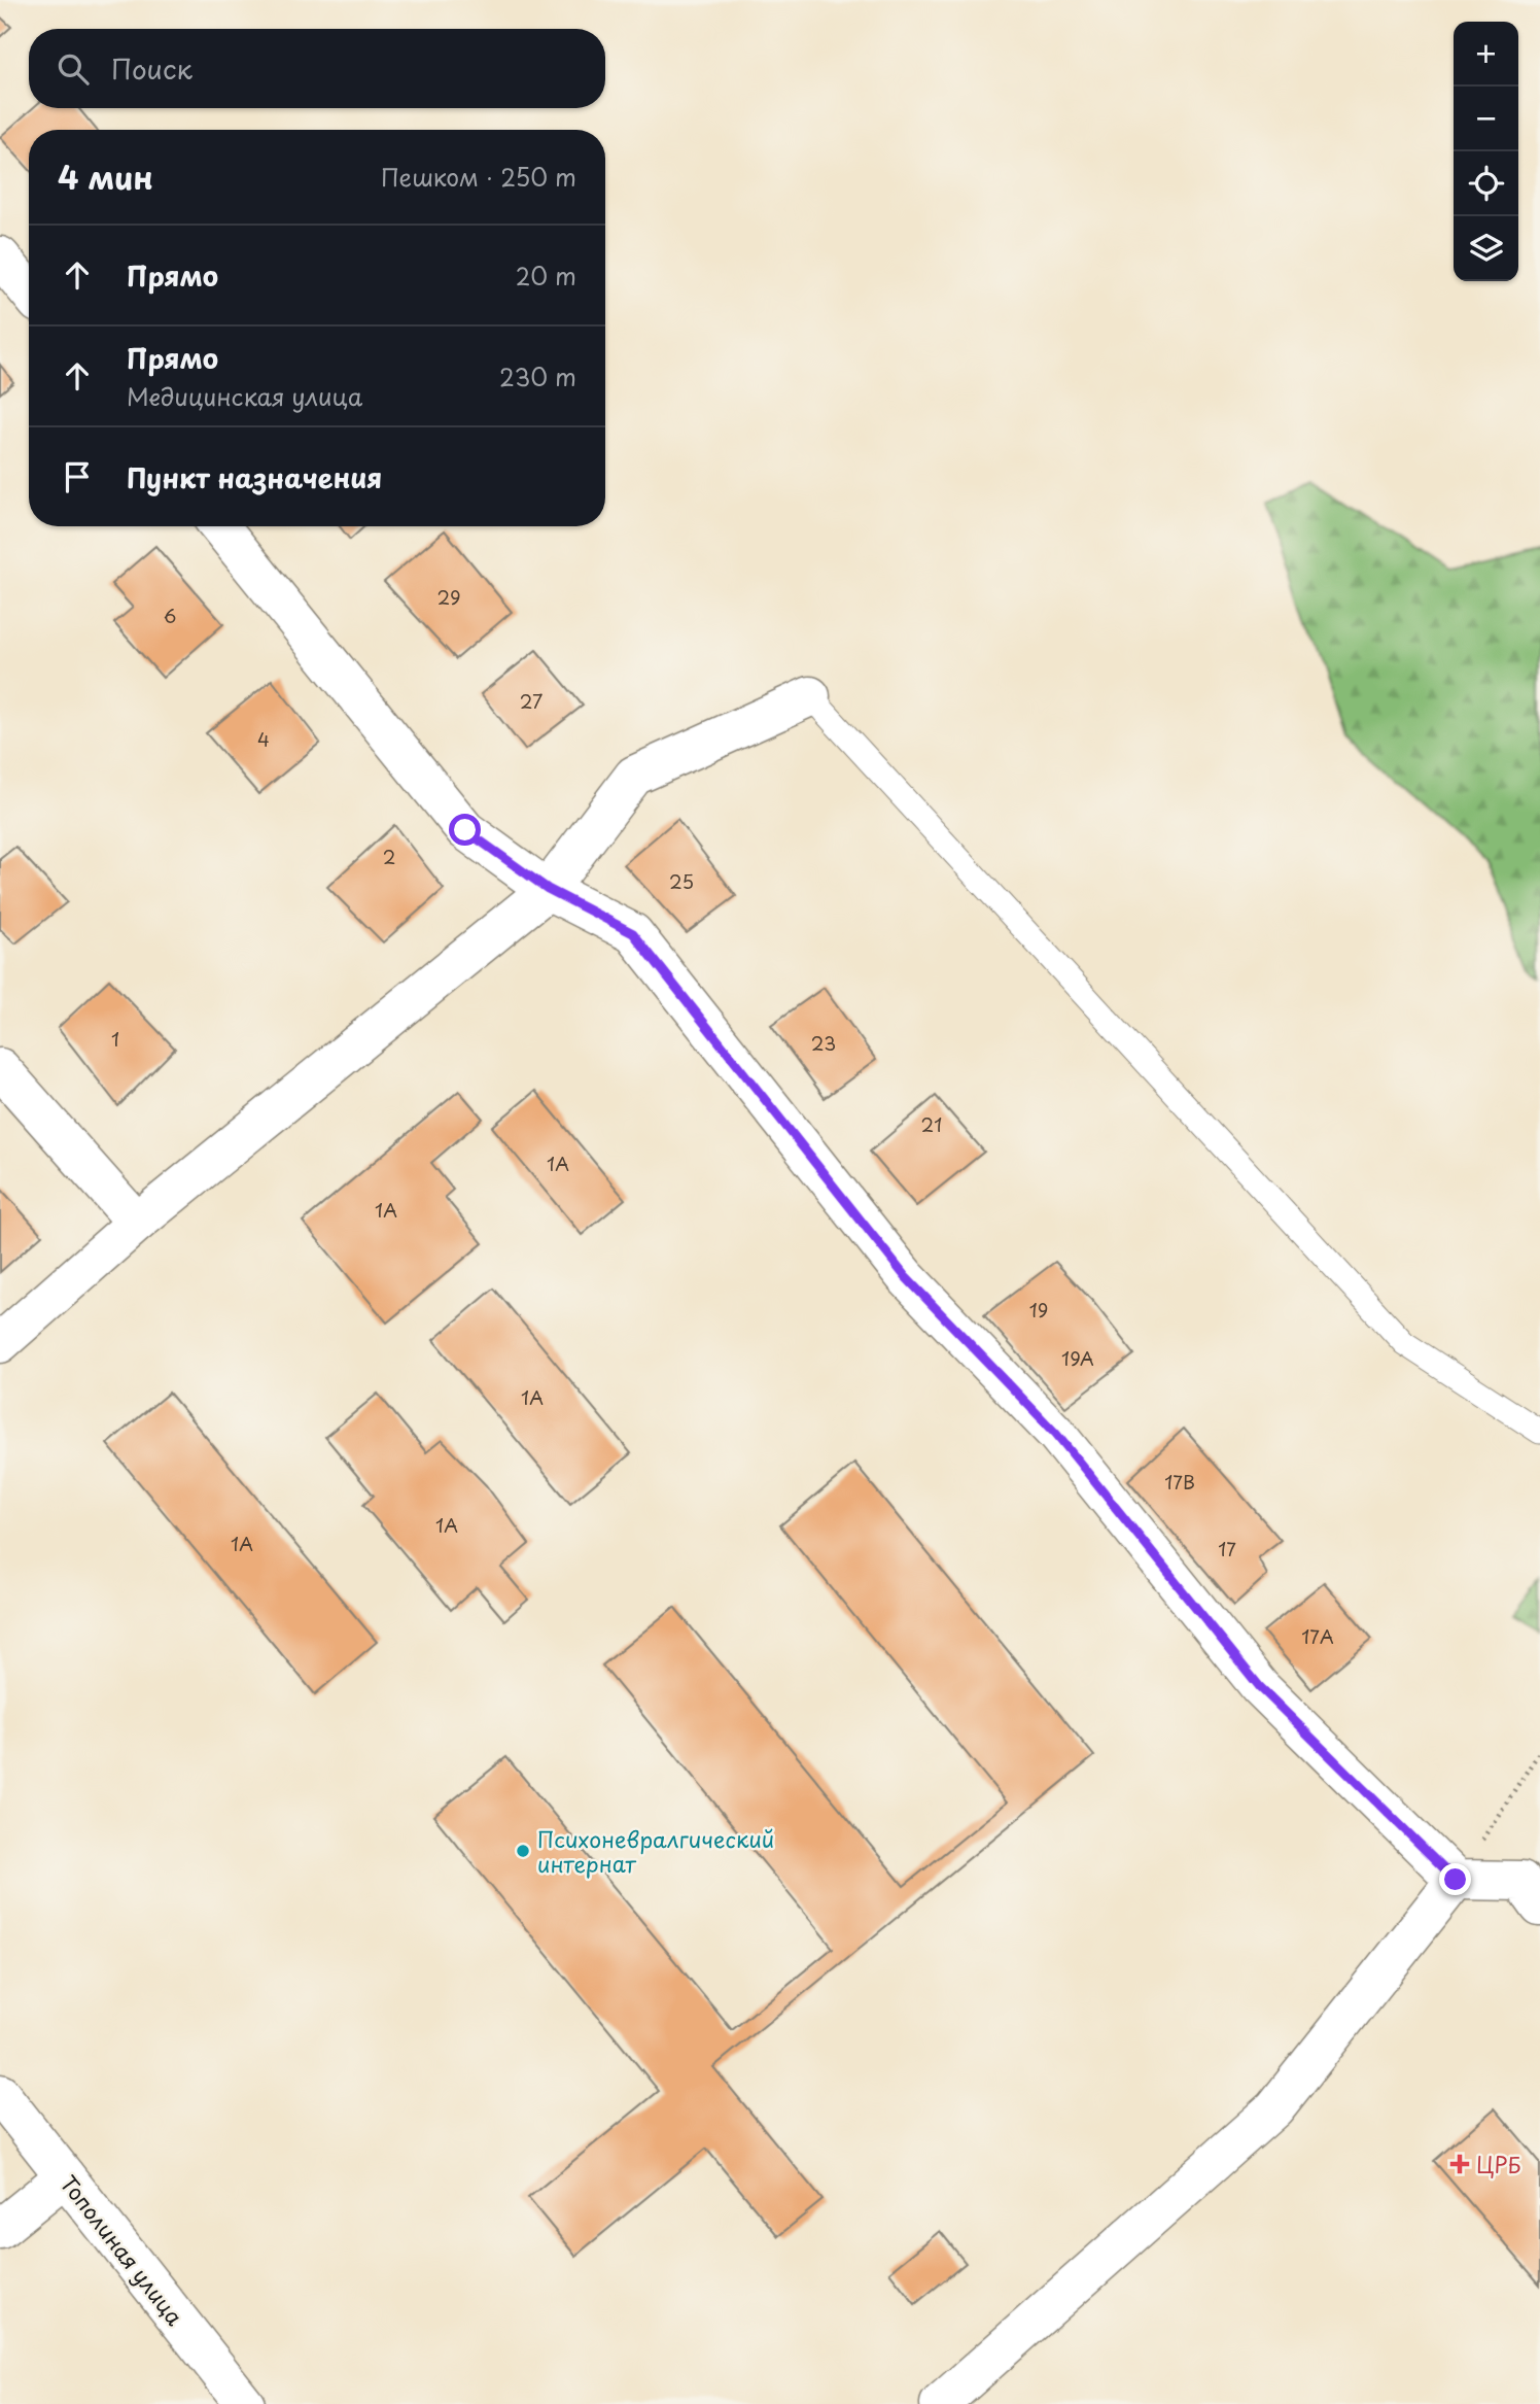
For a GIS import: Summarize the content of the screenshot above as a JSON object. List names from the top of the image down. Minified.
{"streets":{"street":["Тополиная улица"]},"places":{"other":["Психоневралгический интернат"],"health":["ЦРБ"]},"house_numbers":["29","6","27","4","2","25","1","23","21","1А","1А","19","19А","1А","17В","1А","1А","17","17А"],"page":{"map_buttons":["+","−"],"search":"Поиск","heading":["4 мин","Пешком · 250 m"],"list":[["Прямо","20 m"],["Прямо","Медицинская улица","230 m"],"Пункт назначения"]}}
